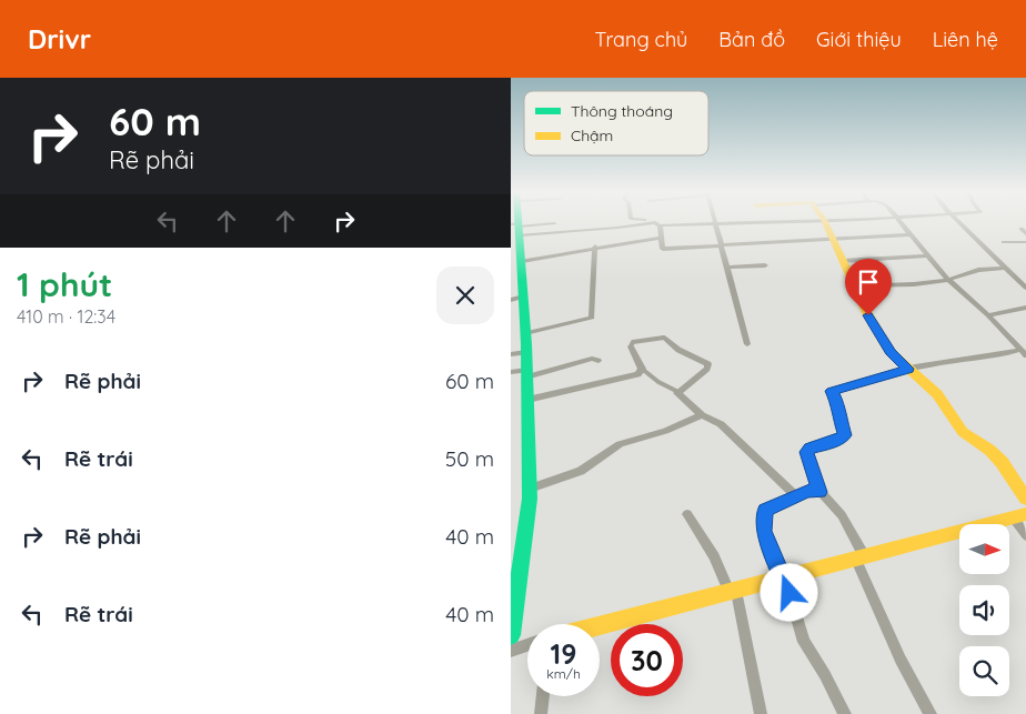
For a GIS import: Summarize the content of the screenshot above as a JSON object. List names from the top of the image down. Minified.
{"legend":["Thông thoáng","Chậm"],"north":"right","page":{"header":"Drivr","nav":["Trang chủ","Bản đồ","Giới thiệu","Liên hệ"],"turn":["60 m","Rẽ phải"],"heading":["1 phút","410 m · 12:34"],"list":[{"name":"Rẽ phải","value":"60 m"},{"name":"Rẽ trái","value":"50 m"},{"name":"Rẽ phải","value":"40 m"},{"name":"Rẽ trái","value":"40 m"}],"speed":"19 km/h","limit":"30"}}
